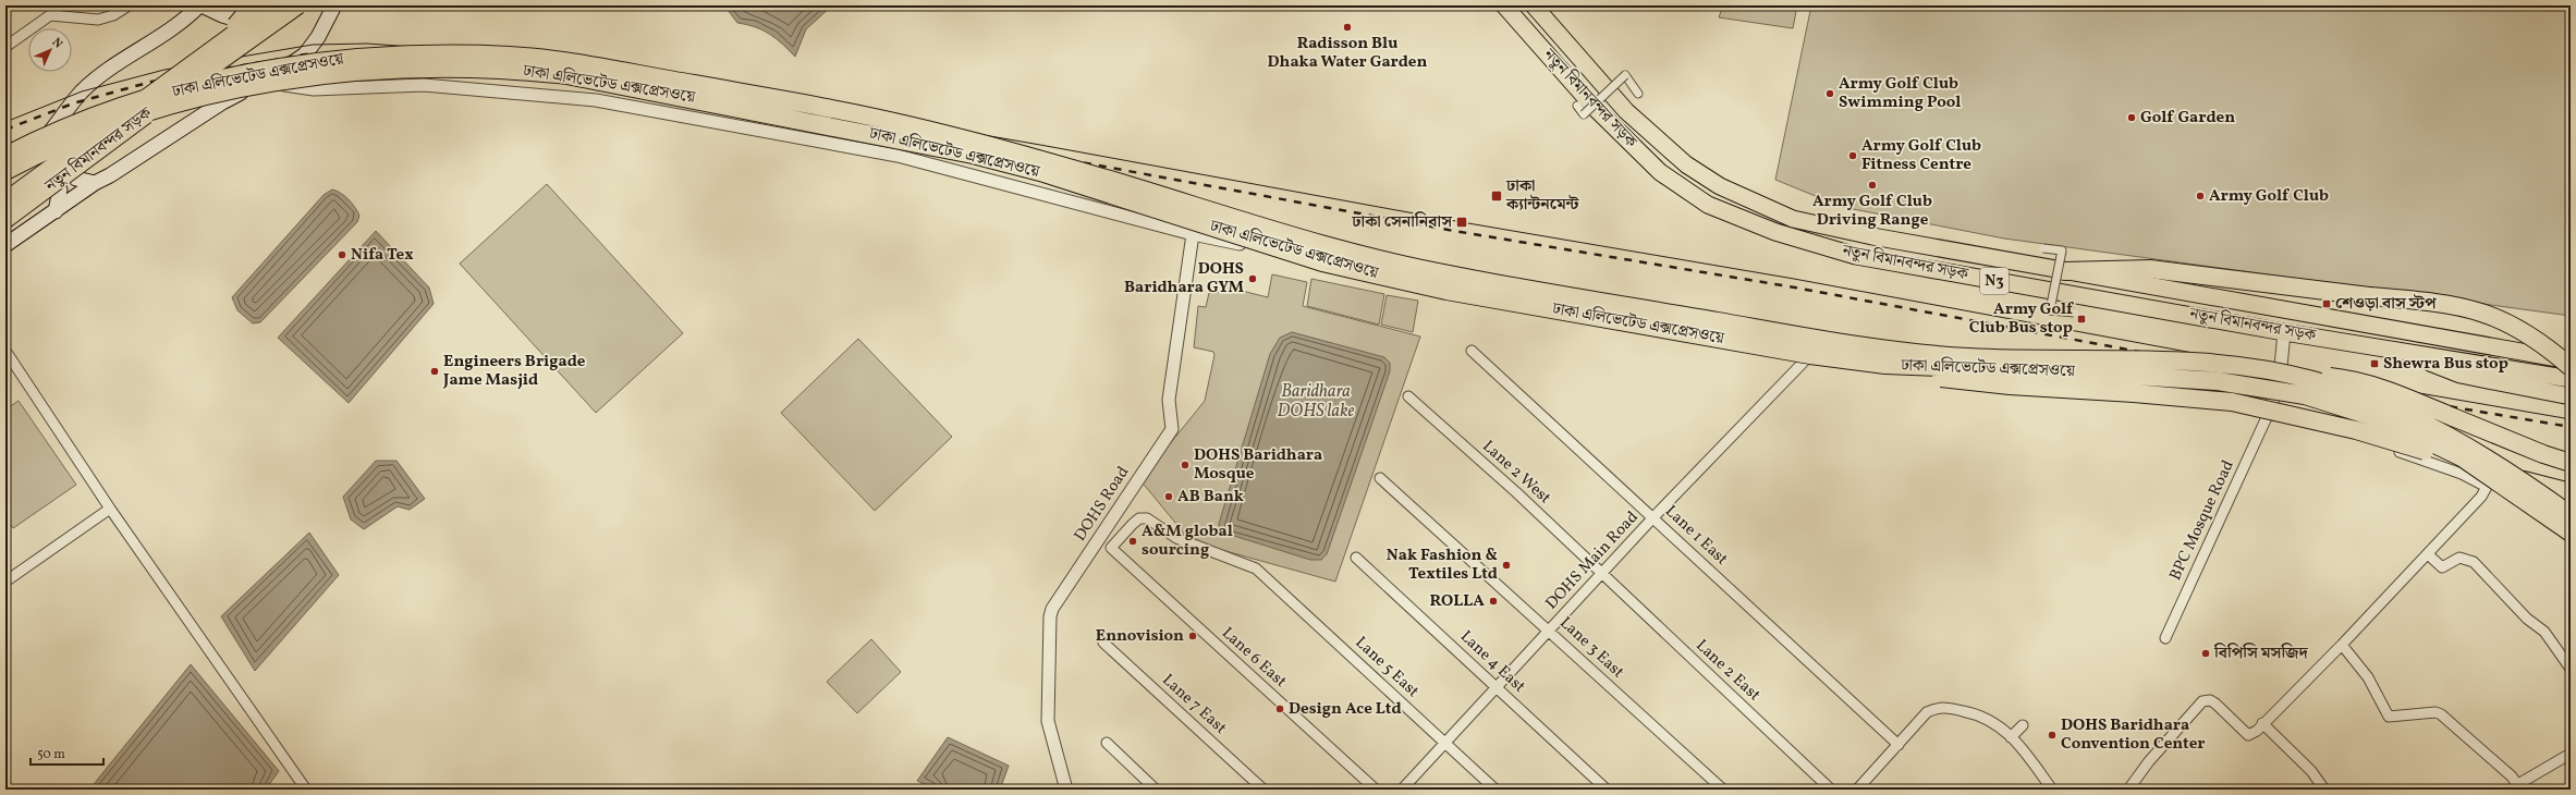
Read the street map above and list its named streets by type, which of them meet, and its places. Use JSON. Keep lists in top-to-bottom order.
{
  "streets": {
    "highway": ["ঢাকা এলিভেটেড এক্সপ্রেসওয়ে", "নতুন বিমানবন্দর সড়ক", "N3"],
    "street": [
      "Lane 2 West",
      "DOHS Road",
      "BPC Mosque Road",
      "Lane 1 East",
      "DOHS Main Road",
      "Lane 3 East",
      "Lane 6 East",
      "Lane 4 East",
      "Lane 5 East",
      "Lane 2 East",
      "Lane 7 East"
    ]
  },
  "crossings": [
    ["Lane 2 West", "DOHS Main Road"],
    ["Lane 2 West", "Lane 2 East"],
    ["Lane 1 East", "DOHS Main Road"],
    ["DOHS Main Road", "Lane 3 East"],
    ["DOHS Main Road", "Lane 4 East"],
    ["DOHS Main Road", "Lane 5 East"],
    ["DOHS Main Road", "Lane 2 East"],
    ["Lane 6 East", "Lane 5 East"]
  ],
  "water": ["Baridhara DOHS lake"],
  "places": {
    "other": [
      "Radisson Blu Dhaka Water Garden",
      "Army Golf Club Swimming Pool",
      "Golf Garden",
      "Army Golf Club Fitness Centre",
      "Army Golf Club Driving Range",
      "Army Golf Club",
      "Nifa Tex",
      "DOHS Baridhara GYM",
      "Engineers Brigade Jame Masjid",
      "DOHS Baridhara Mosque",
      "AB Bank",
      "A&M global sourcing",
      "Nak Fashion & Textiles Ltd",
      "ROLLA",
      "Ennovision",
      "বিপিসি মসজিদ",
      "Design Ace Ltd",
      "DOHS Baridhara Convention Center"
    ],
    "transit": [
      "ঢাকা ক্যান্টনমেন্ট",
      "ঢাকা সেনানিবাস",
      "শেওড়া বাস স্টপ",
      "Army Golf Club Bus stop",
      "Shewra Bus stop"
    ]
  },
  "scale_bar": "50 m",
  "north": "top right"
}
